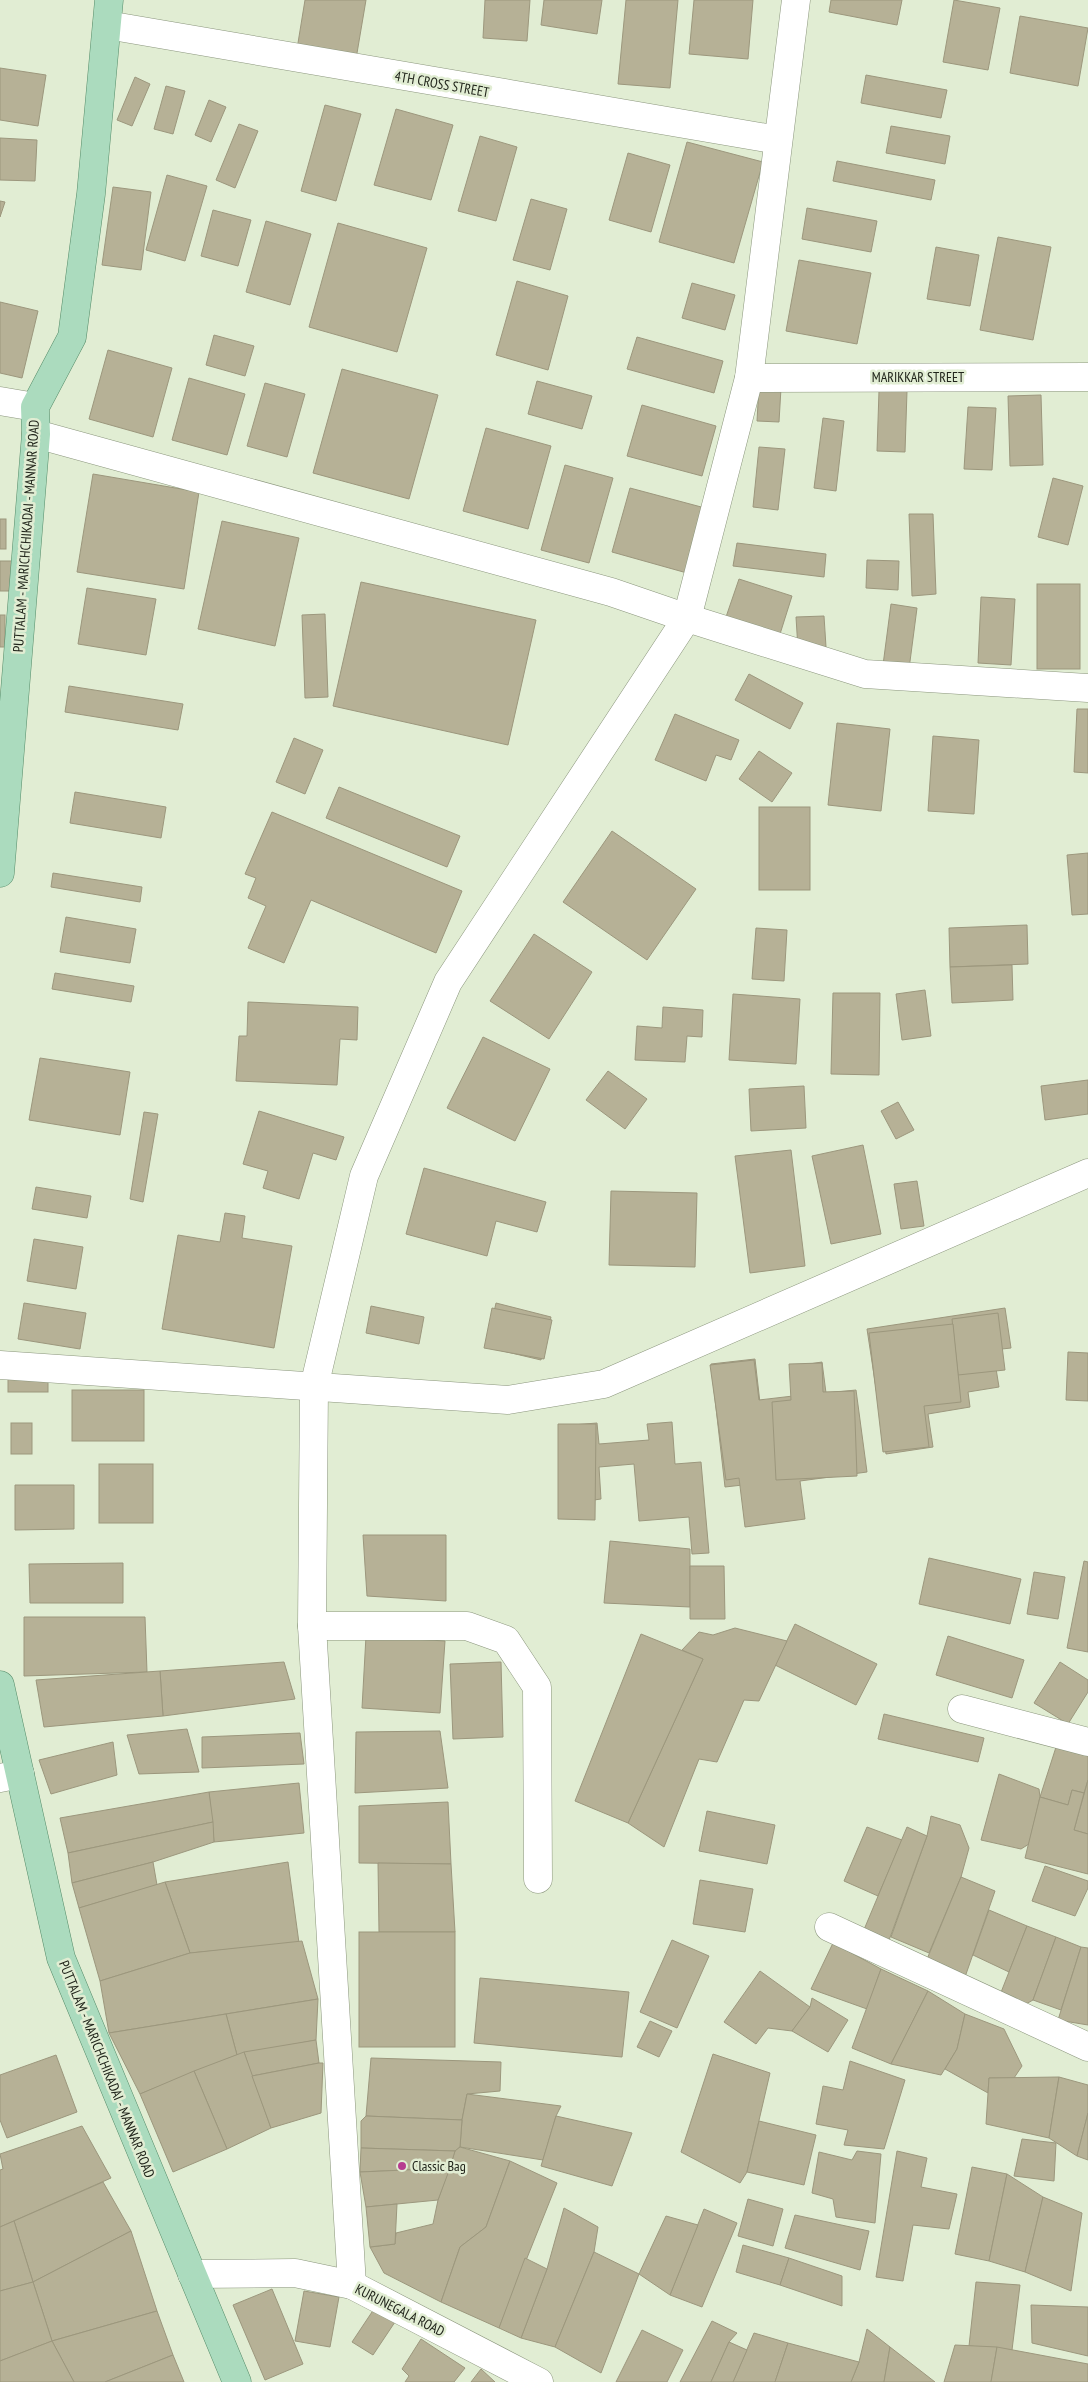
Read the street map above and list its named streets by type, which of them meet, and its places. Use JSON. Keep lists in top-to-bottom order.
{
  "streets": {
    "main road": ["PUTTALAM - MARICHCHIKADAI - MANNAR ROAD"],
    "street": ["4TH CROSS STREET", "MARIKKAR STREET", "KURUNEGALA ROAD"]
  },
  "crossings": [
    ["4TH CROSS STREET", "PUTTALAM - MARICHCHIKADAI - MANNAR ROAD"],
    ["PUTTALAM - MARICHCHIKADAI - MANNAR ROAD", "KURUNEGALA ROAD"]
  ],
  "places": ["Classic Bag"]
}
